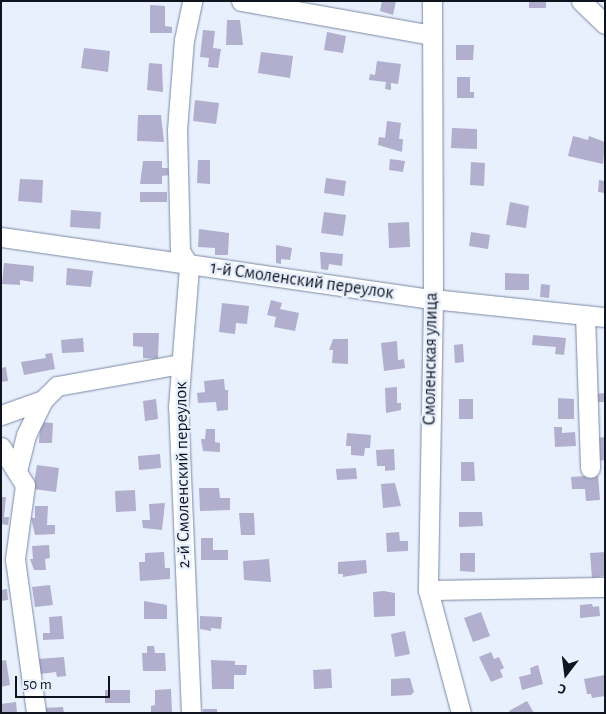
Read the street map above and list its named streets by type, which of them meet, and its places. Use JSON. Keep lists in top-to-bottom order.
{
  "streets": {
    "street": ["1-й Смоленский переулок", "Смоленская улица", "2-й Смоленский переулок"]
  },
  "crossings": [
    ["1-й Смоленский переулок", "Смоленская улица"],
    ["1-й Смоленский переулок", "2-й Смоленский переулок"]
  ],
  "scale_bar": "50 m",
  "north": "bottom"
}
